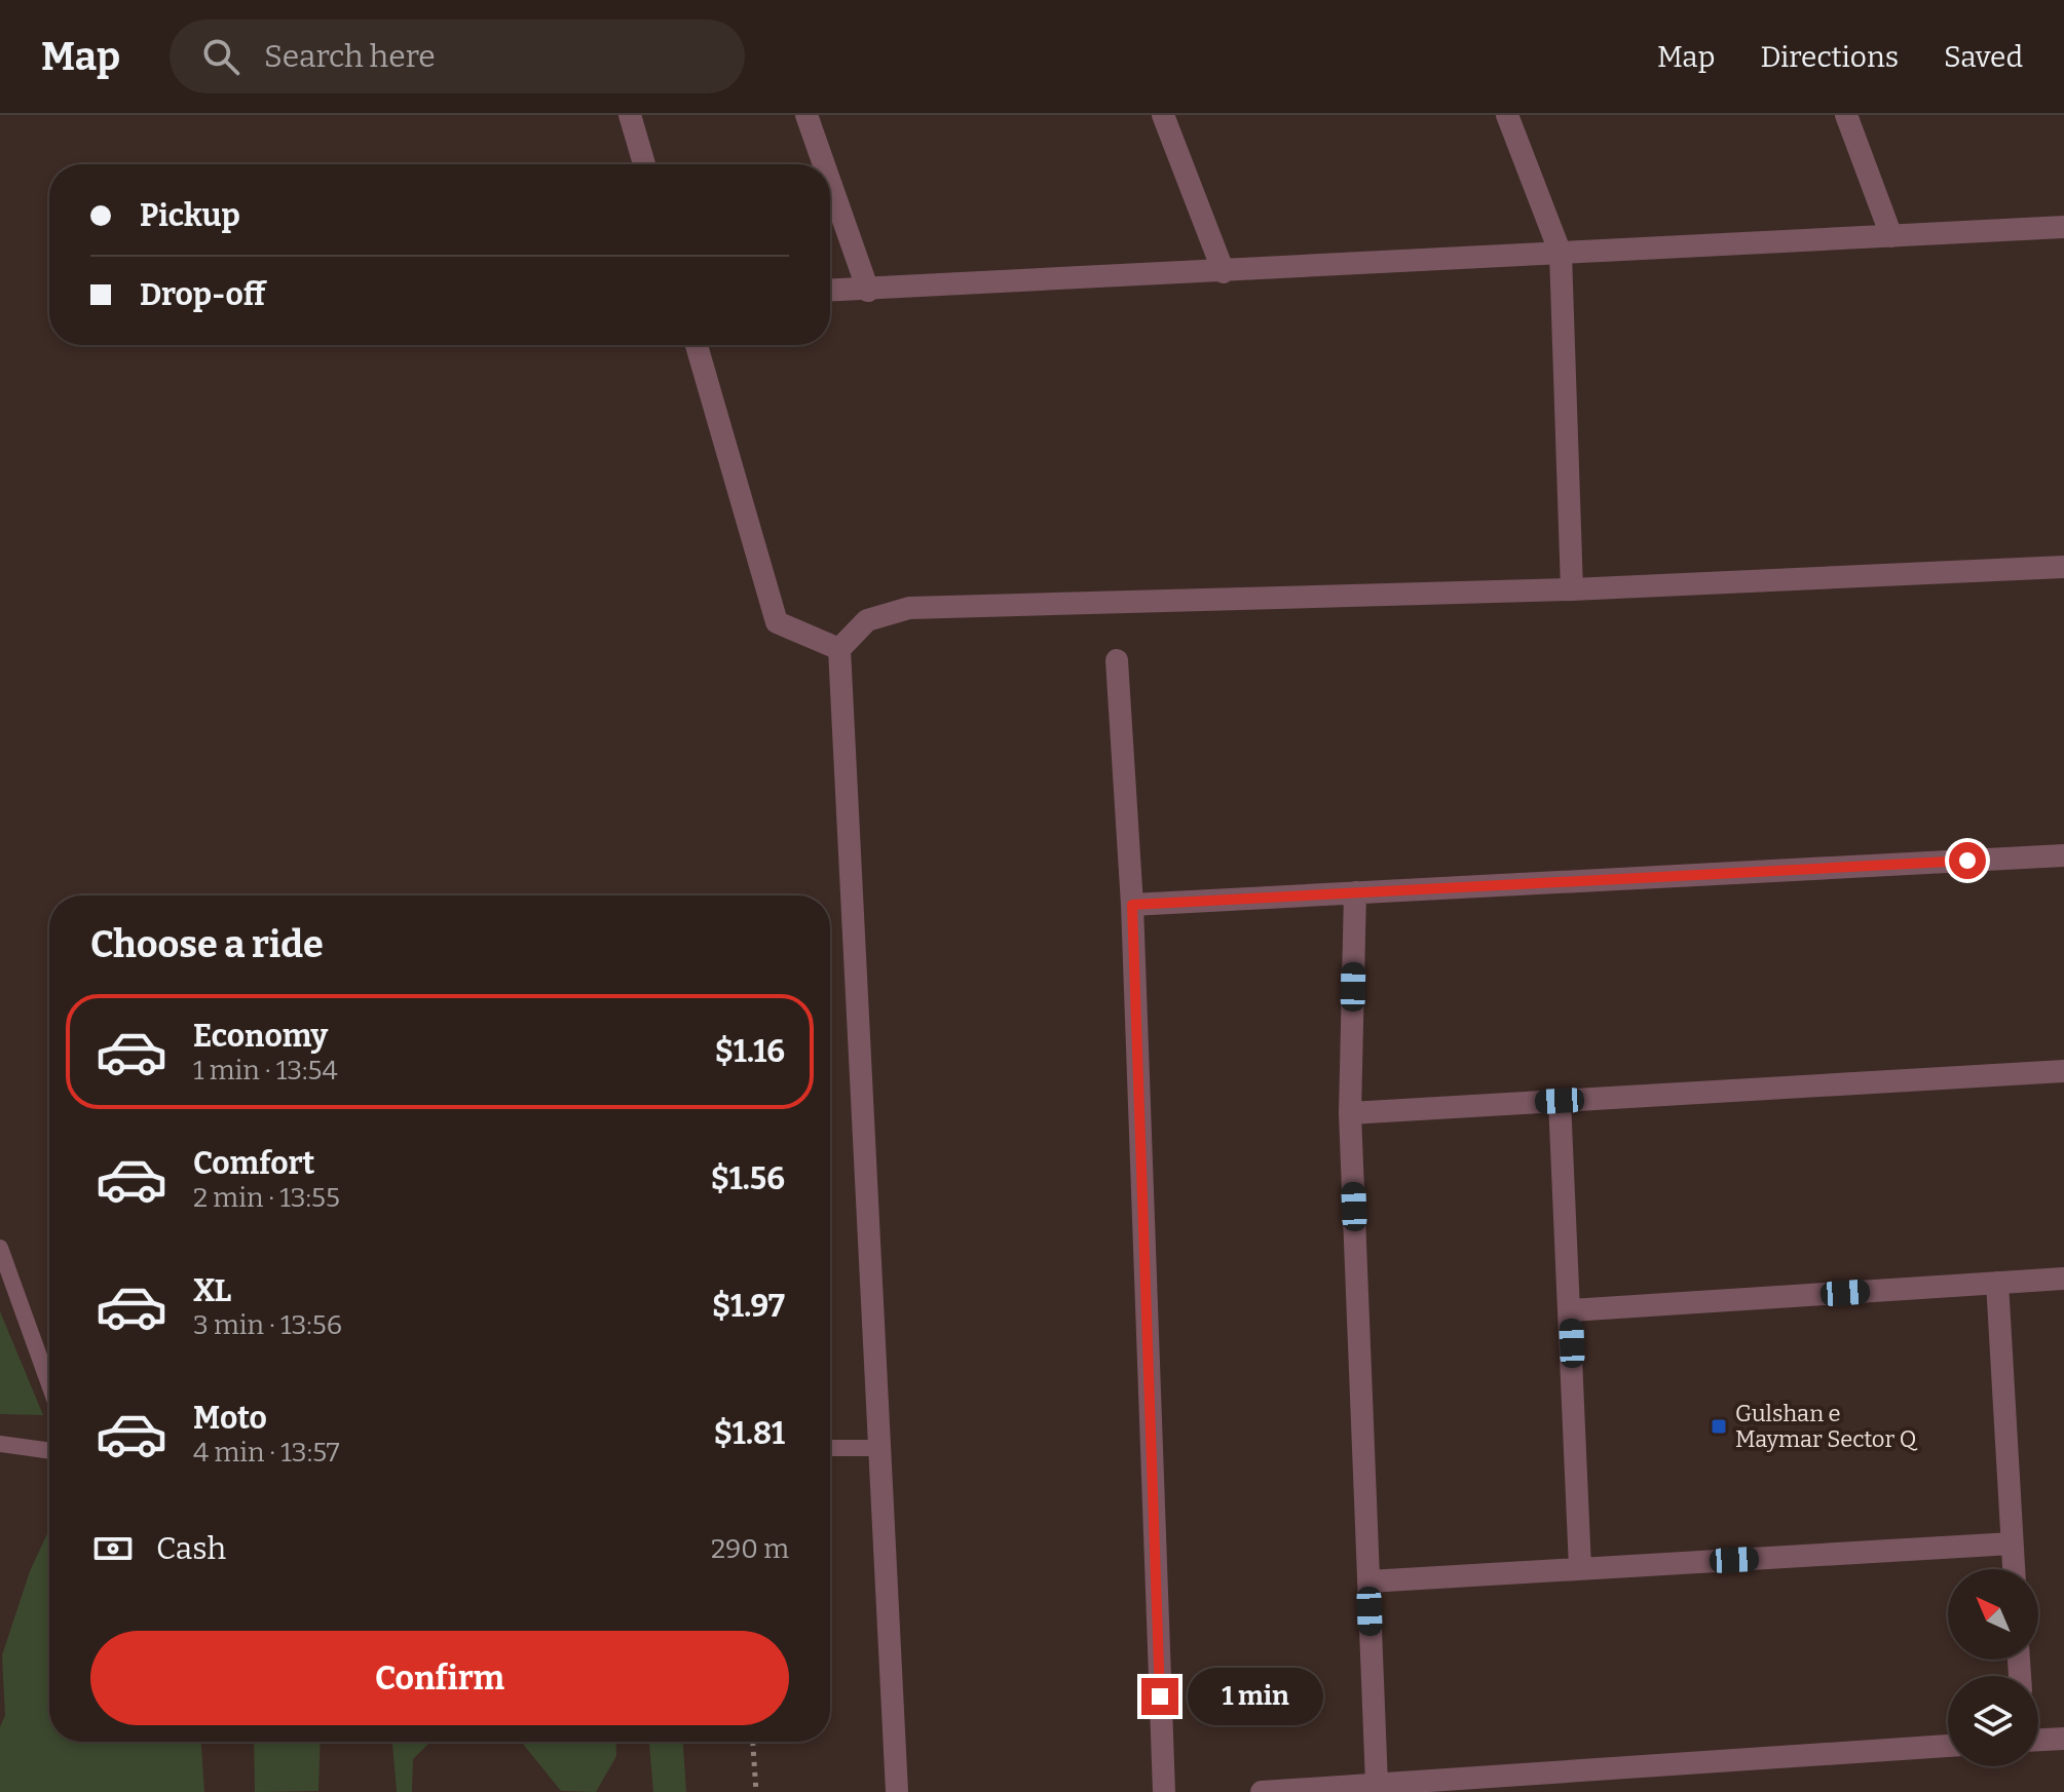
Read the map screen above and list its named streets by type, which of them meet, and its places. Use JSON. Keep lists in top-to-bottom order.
{
  "places": {
    "transit": ["Gulshan e Maymar Sector Q"]
  },
  "north": "top left",
  "page": {
    "header": "Map",
    "search": "Search here",
    "nav": ["Map", "Directions", "Saved"],
    "banner": ["Pickup", "Drop-off"],
    "heading": "Choose a ride",
    "list": [
      {
        "name": "Economy",
        "note": "1 min · 13:54",
        "value": "$1.16"
      },
      {
        "name": "Comfort",
        "note": "2 min · 13:55",
        "value": "$1.56"
      },
      {
        "name": "XL",
        "note": "3 min · 13:56",
        "value": "$1.97"
      },
      {
        "name": "Moto",
        "note": "4 min · 13:57",
        "value": "$1.81"
      }
    ],
    "pay": ["Cash", "290 m"],
    "buttons": "Confirm",
    "bubble": "1 min"
  }
}
